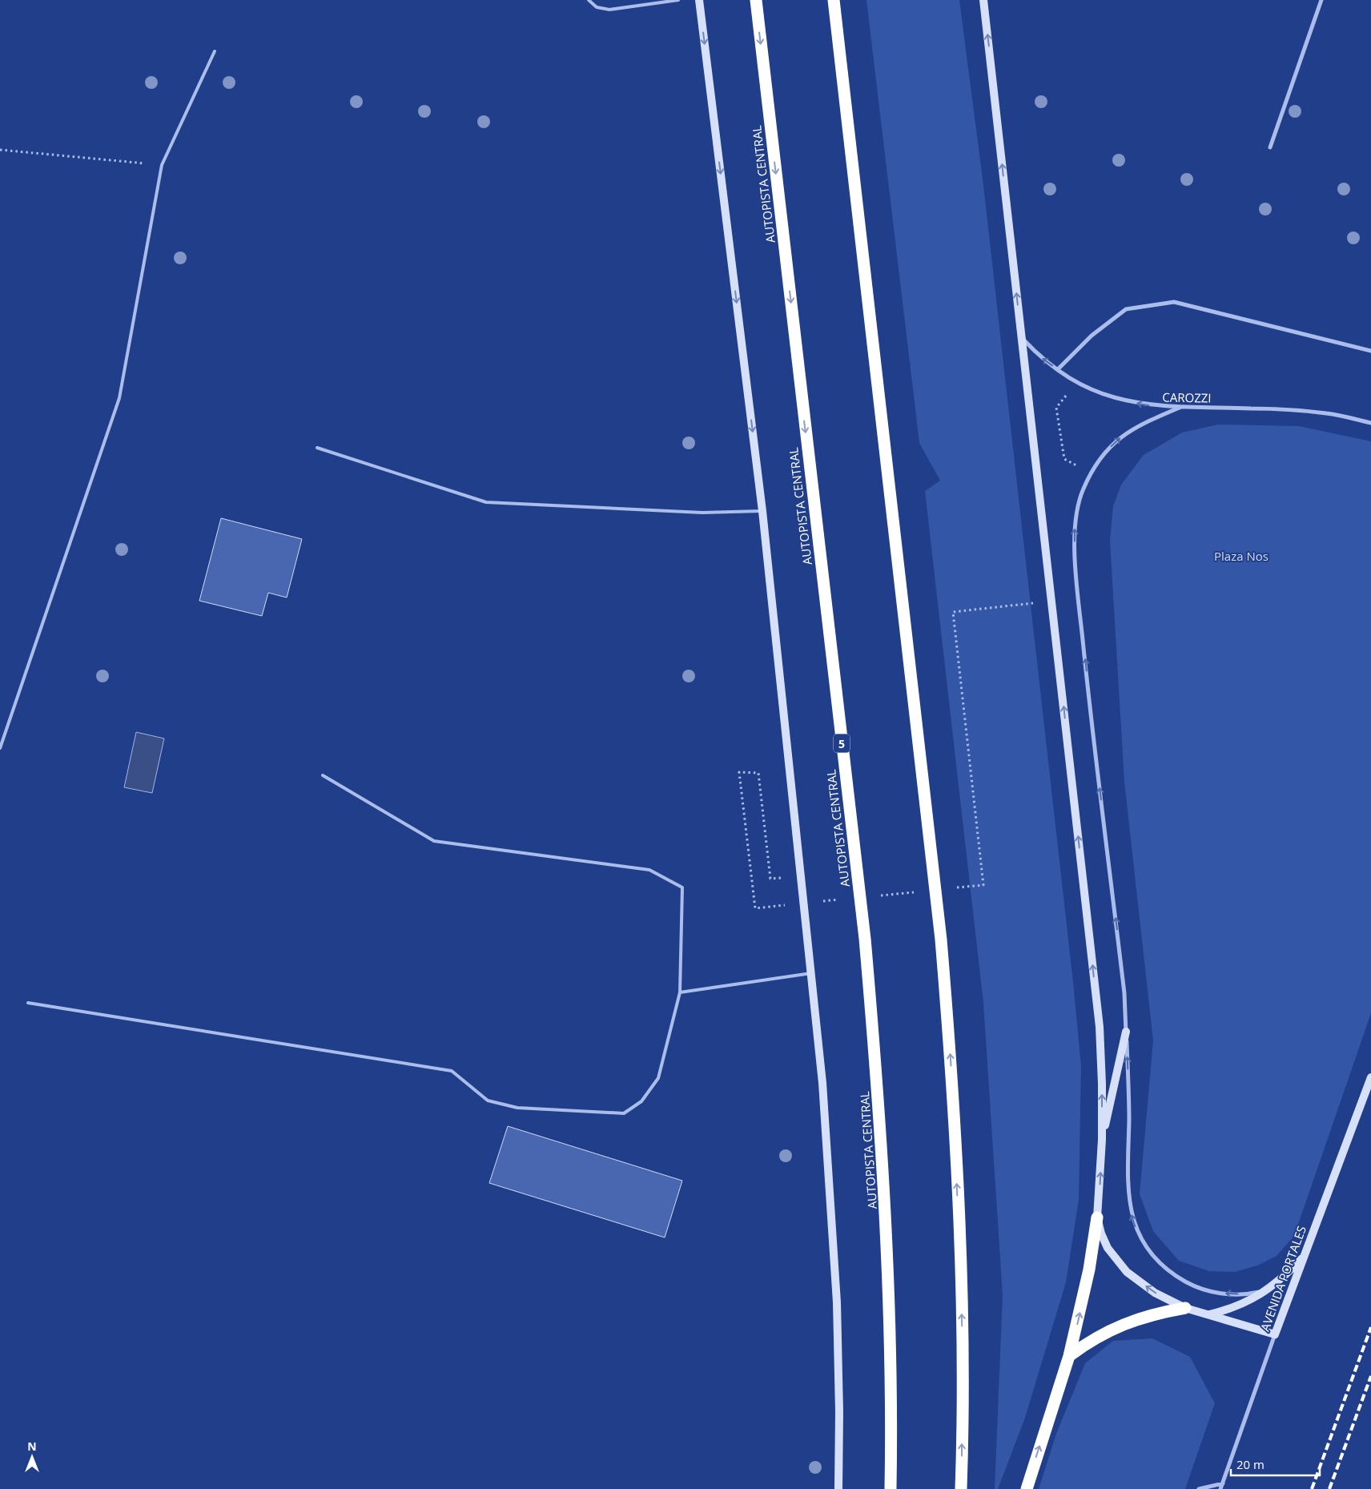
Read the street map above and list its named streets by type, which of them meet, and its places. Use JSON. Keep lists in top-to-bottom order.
{
  "streets": {
    "highway": ["AUTOPISTA CENTRAL", "5"],
    "main road": ["AVENIDA PORTALES"],
    "street": ["CAROZZI"]
  },
  "one_way": ["CAROZZI"],
  "parks": ["Plaza Nos"],
  "scale_bar": "20 m",
  "north": "top"
}
